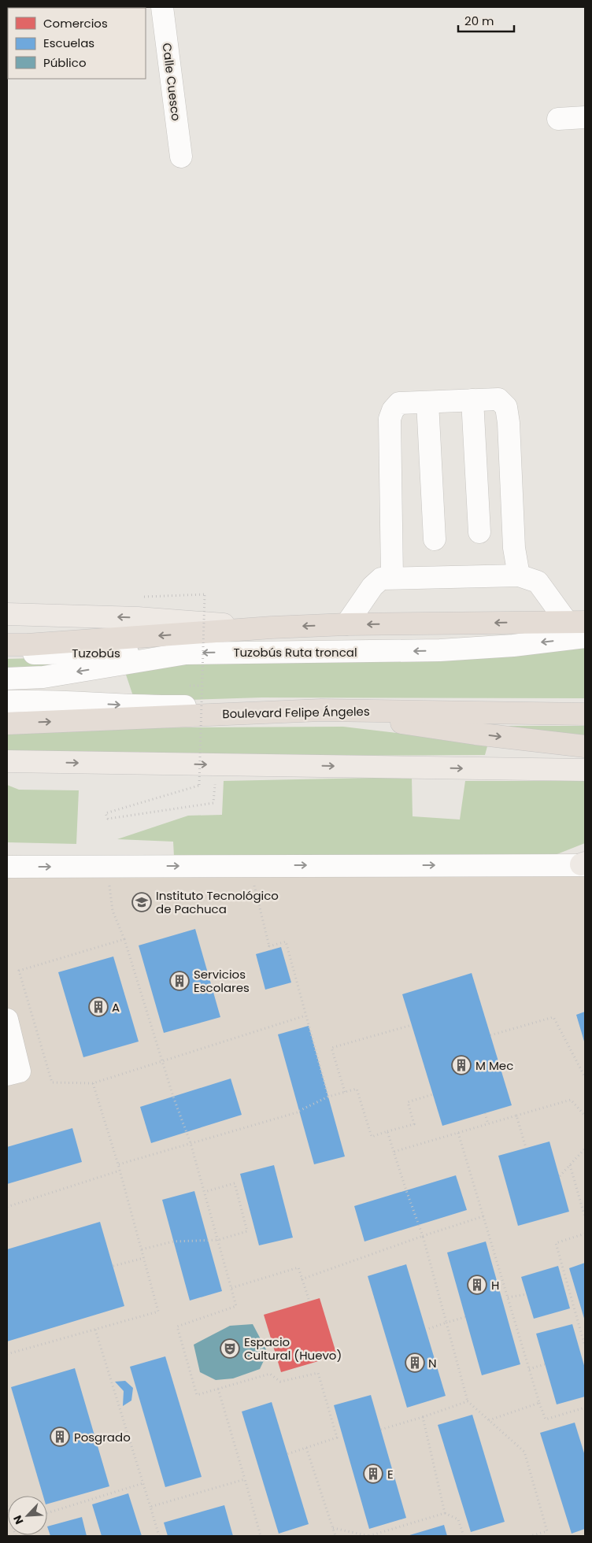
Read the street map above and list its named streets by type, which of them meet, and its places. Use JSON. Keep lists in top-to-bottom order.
{
  "streets": {
    "highway": ["Boulevard Felipe Ángeles"],
    "street": ["Calle Cuesco", "Tuzobús Ruta troncal", "Tuzobús"]
  },
  "crossings": [
    ["Tuzobús Ruta troncal", "Tuzobús"]
  ],
  "places": {
    "school or university": ["Instituto Tecnológico de Pachuca"],
    "building": [
      "Servicios Escolares",
      "A",
      "M Mec",
      "H",
      "N",
      "Posgrado",
      "E"
    ],
    "theatre": ["Espacio Cultural (Huevo)"]
  },
  "legend": ["Comercios", "Escuelas", "Público"],
  "scale_bar": "20 m",
  "north": "bottom left"
}
